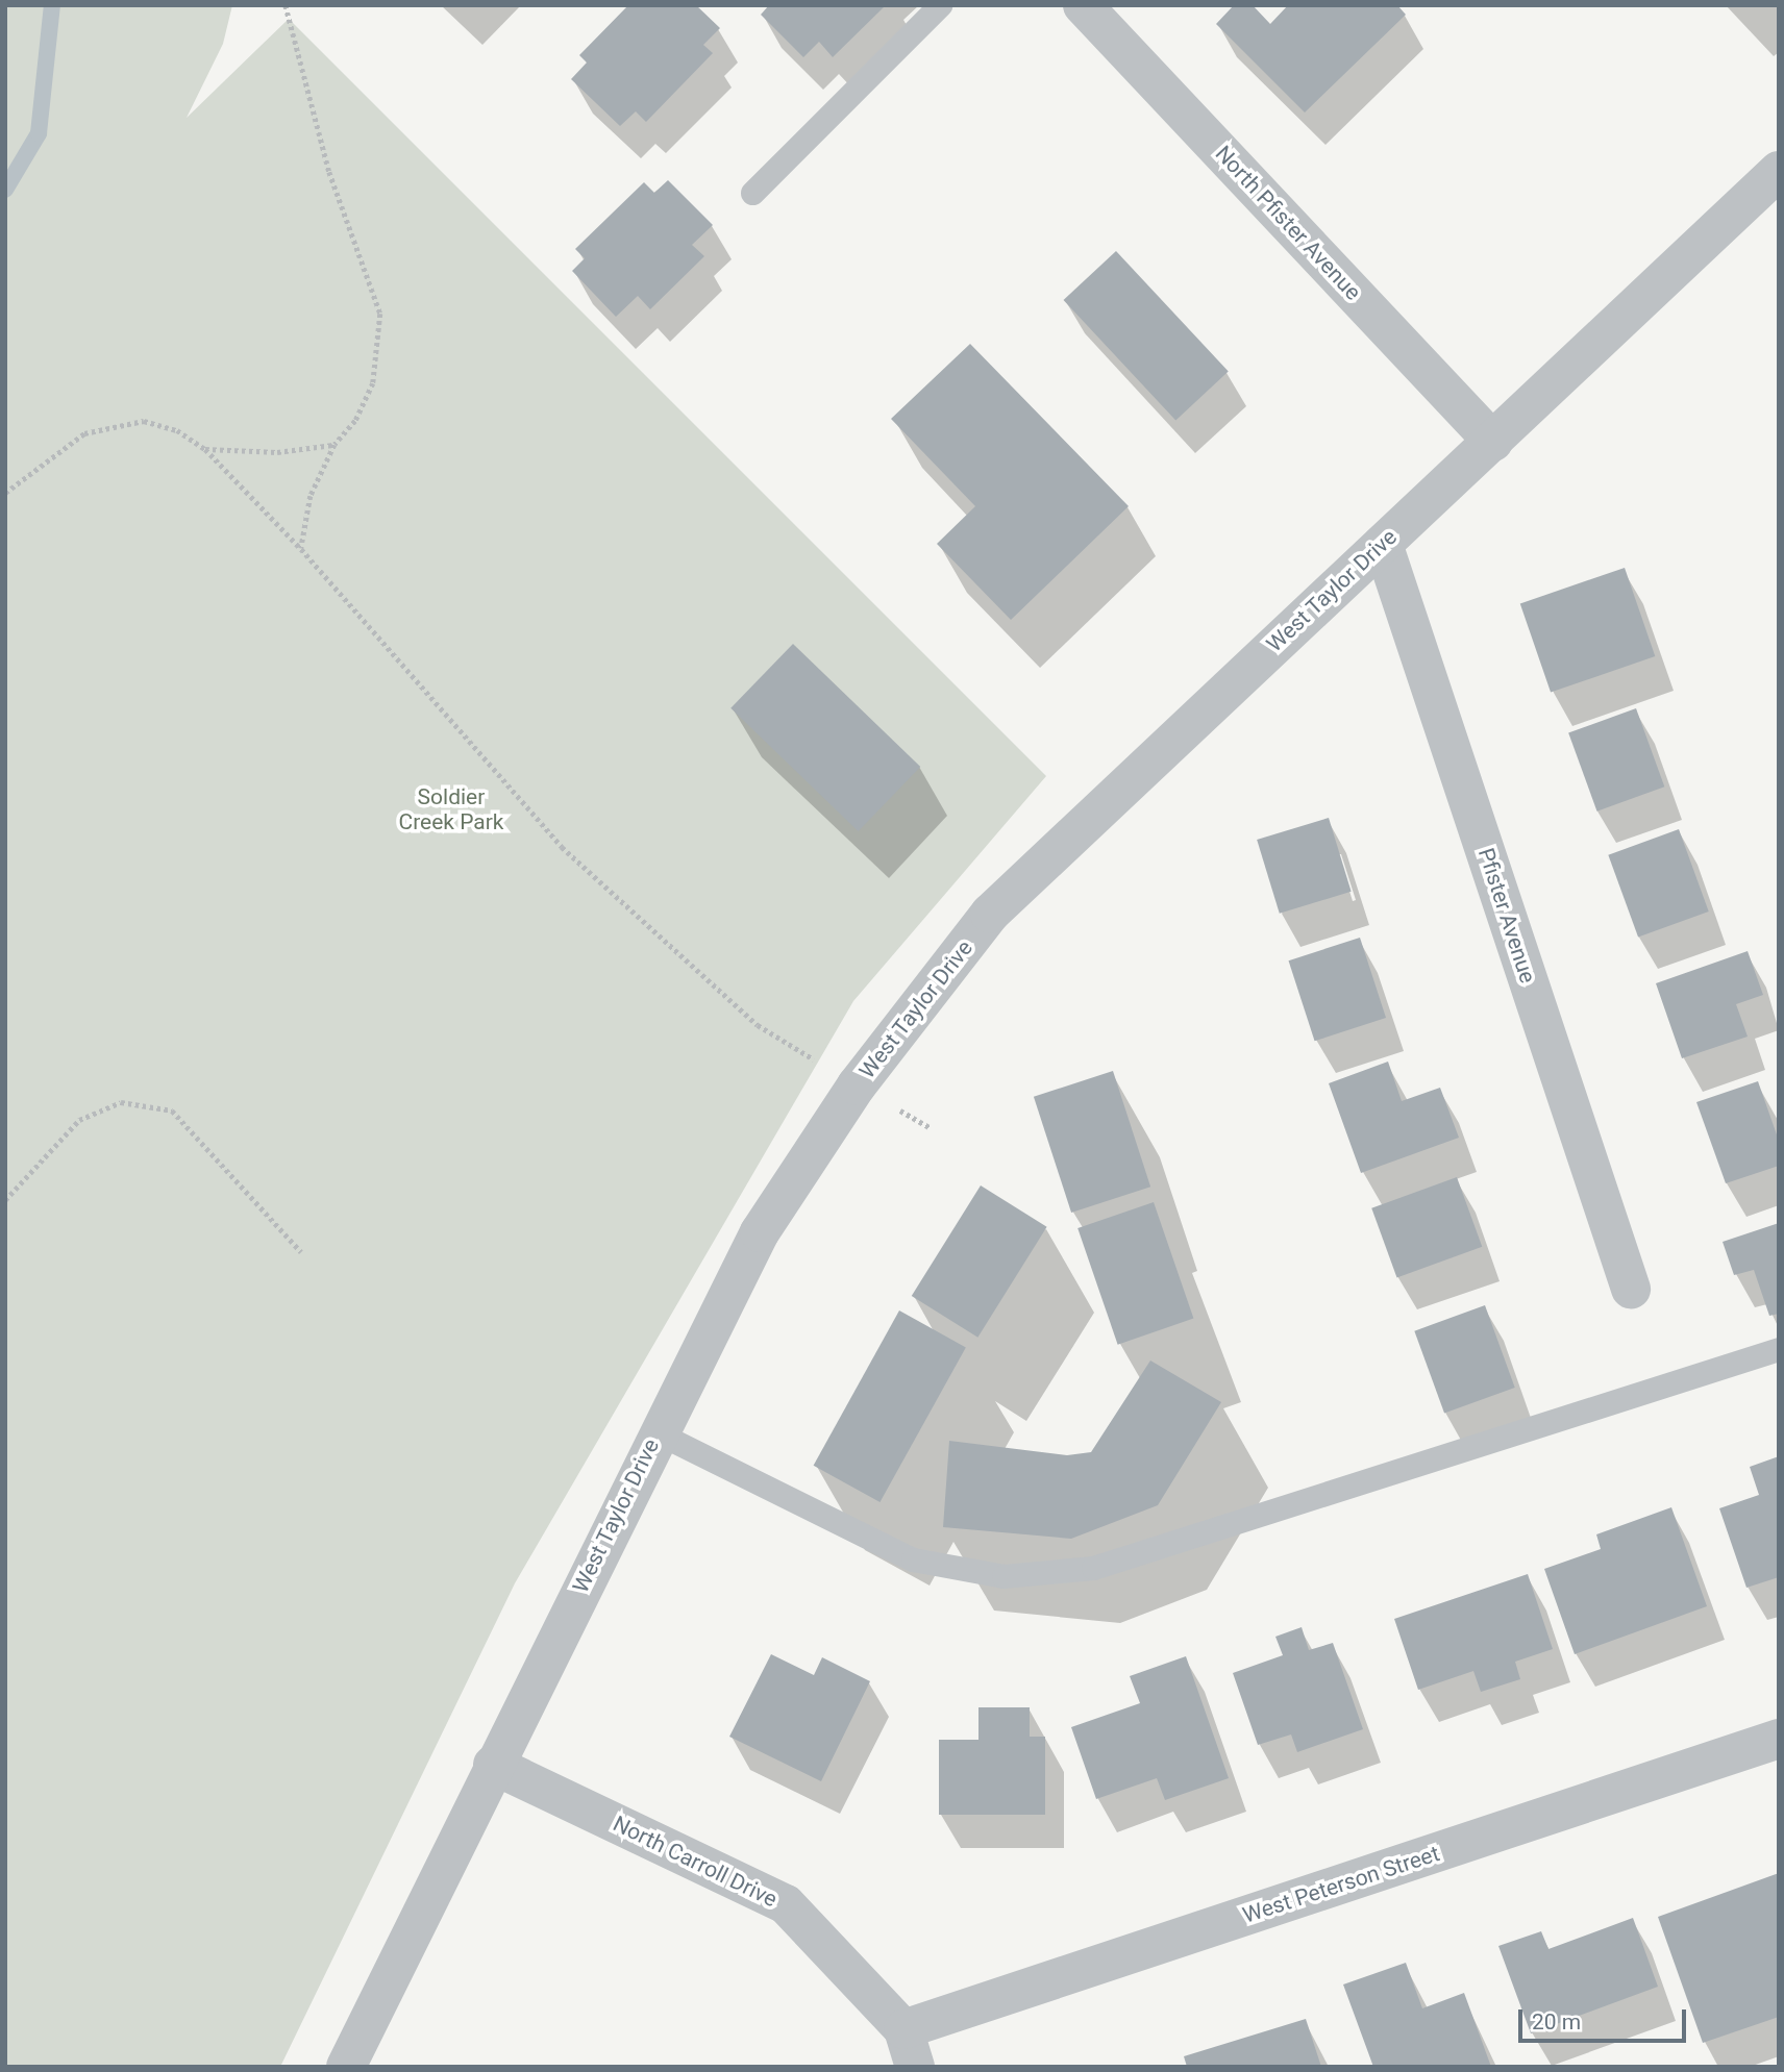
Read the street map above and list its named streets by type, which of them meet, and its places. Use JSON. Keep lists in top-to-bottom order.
{
  "streets": {
    "street": [
      "North Pfister Avenue",
      "West Taylor Drive",
      "Pfister Avenue",
      "North Carroll Drive",
      "West Peterson Street"
    ]
  },
  "crossings": [
    ["North Pfister Avenue", "West Taylor Drive"],
    ["West Taylor Drive", "Pfister Avenue"],
    ["West Taylor Drive", "North Carroll Drive"],
    ["North Carroll Drive", "West Peterson Street"]
  ],
  "parks": ["Soldier Creek Park"],
  "scale_bar": "20 m"
}
